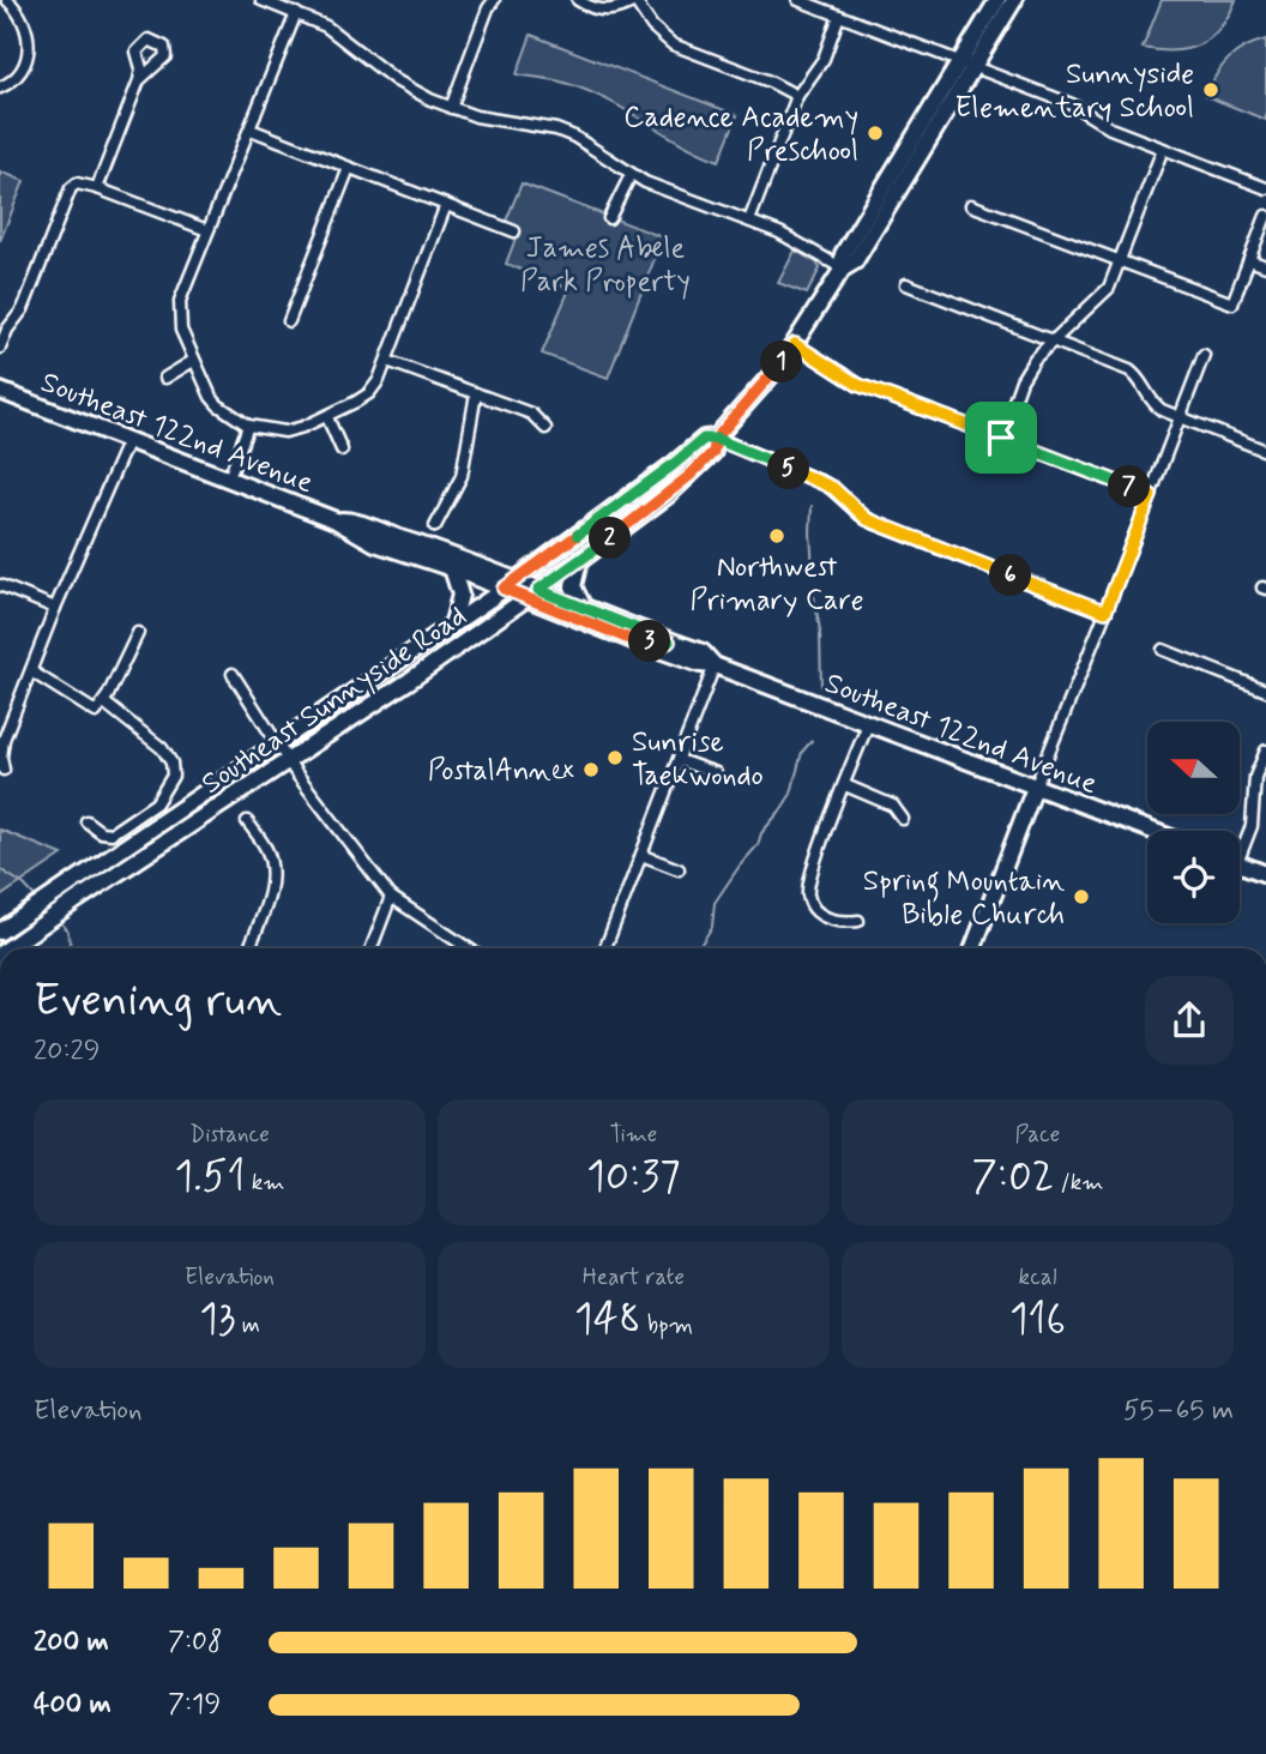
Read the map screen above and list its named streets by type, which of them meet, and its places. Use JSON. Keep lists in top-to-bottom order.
{
  "streets": {
    "main road": ["Southeast 122nd Avenue", "Southeast Sunnyside Road"]
  },
  "crossings": [
    ["Southeast 122nd Avenue", "Southeast Sunnyside Road"]
  ],
  "parks": ["James Abele Park Property"],
  "places": [
    "Sunnyside Elementary School",
    "Cadence Academy Preschool",
    "Northwest Primary Care",
    "Sunrise Taekwondo",
    "PostalAnnex",
    "Spring Mountain Bible Church"
  ],
  "north": "left",
  "page": {
    "pins": [
      "1",
      "5",
      "7",
      "2",
      "6",
      "3"
    ],
    "heading": ["Evening run", "20:29"],
    "stats": [
      ["Distance", "1.51 km"],
      ["Time", "10:37"],
      ["Pace", "7:02 /km"],
      ["Elevation", "13 m"],
      ["Heart rate", "148 bpm"],
      ["kcal", "116"]
    ],
    "chart": ["Elevation", "55–65 m"],
    "list": [
      {
        "name": "200 m",
        "note": "7:08"
      },
      {
        "name": "400 m",
        "note": "7:19"
      }
    ]
  }
}
